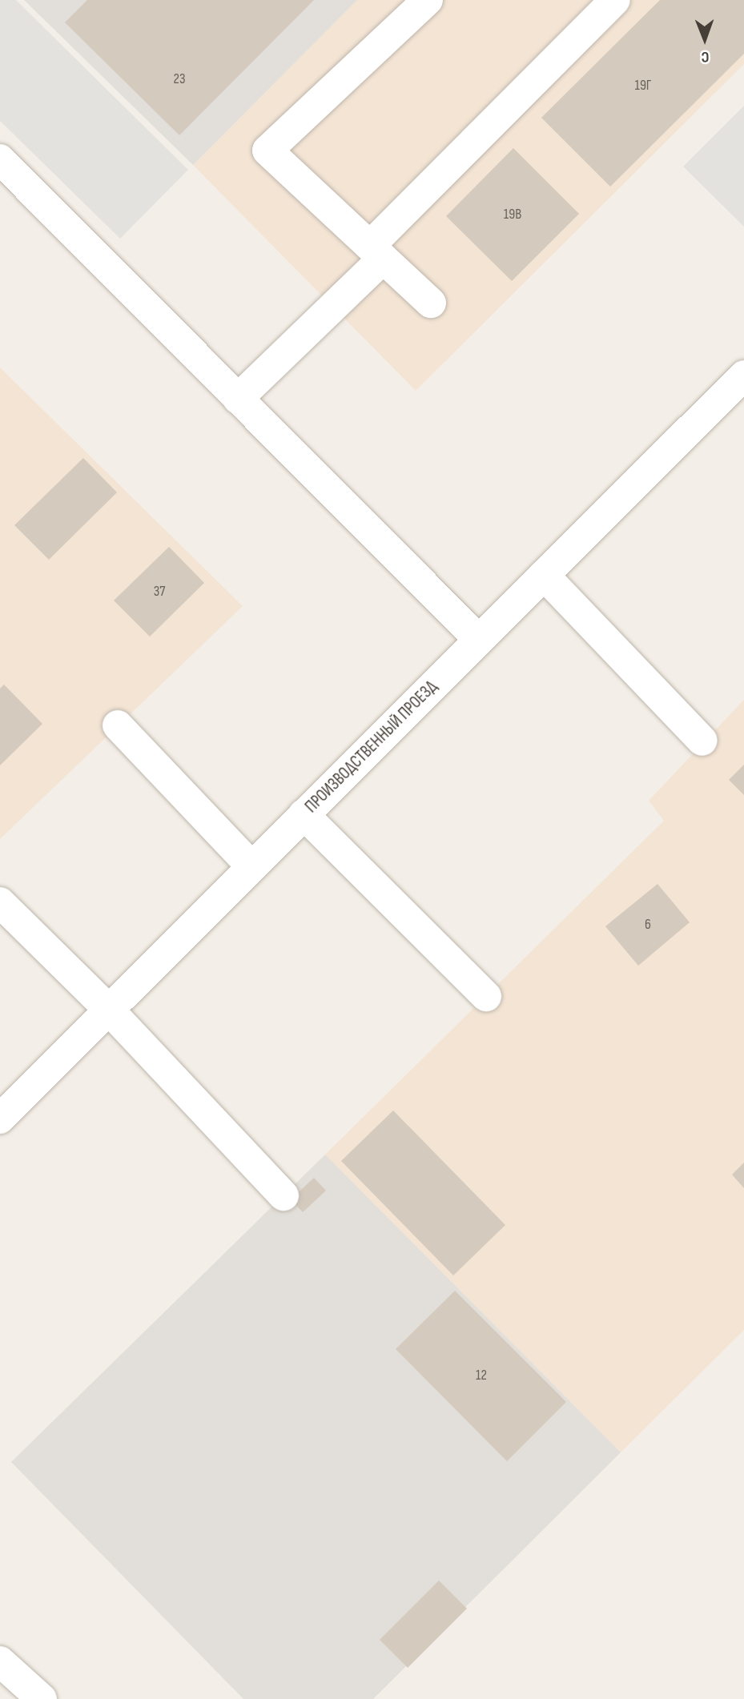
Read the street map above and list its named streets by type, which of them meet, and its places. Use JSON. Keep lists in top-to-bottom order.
{
  "streets": {
    "street": ["ПРОИЗВОДСТВЕННЫЙ ПРОЕЗД"]
  },
  "house_numbers": [
    "23",
    "19Г",
    "19В",
    "37",
    "6",
    "12"
  ],
  "north": "bottom"
}
